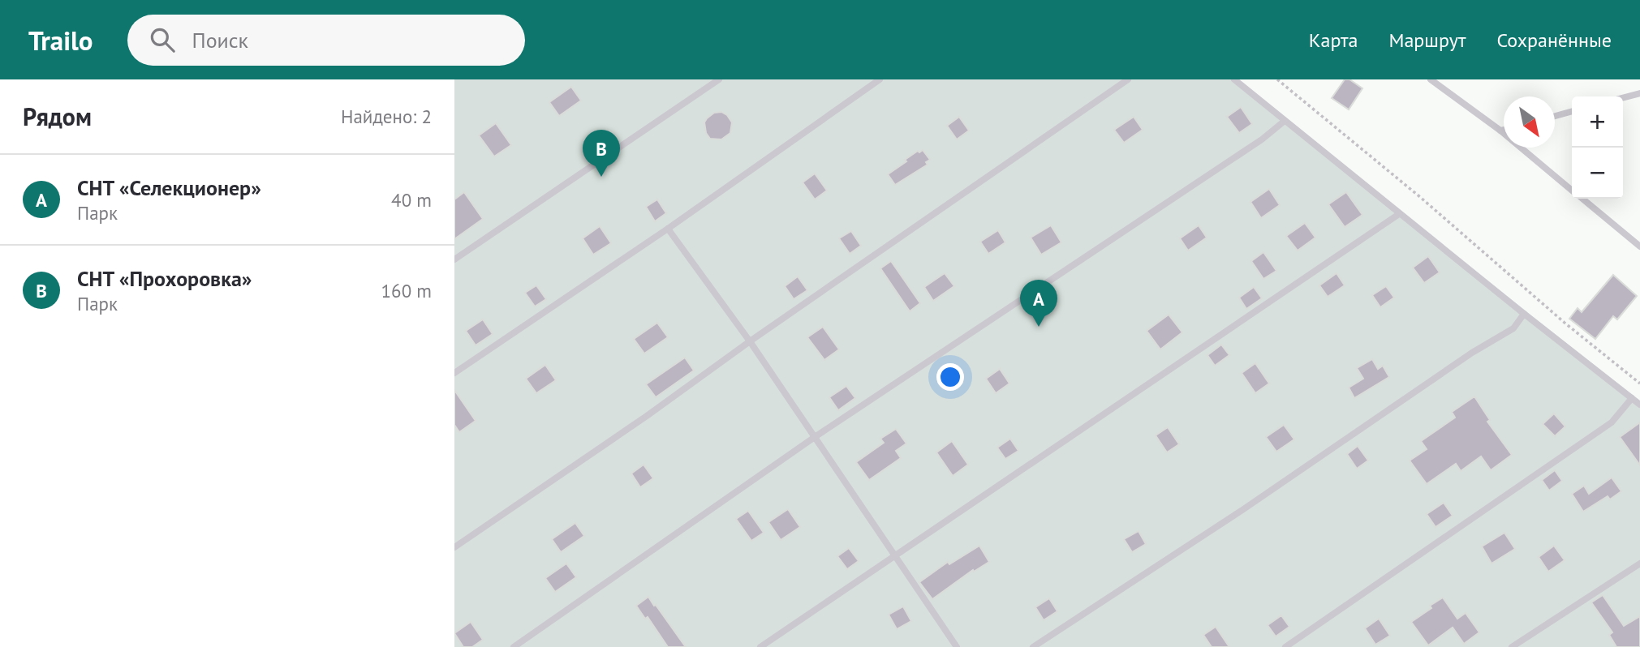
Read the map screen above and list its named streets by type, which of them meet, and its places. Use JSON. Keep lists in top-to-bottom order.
{
  "north": "bottom right",
  "page": {
    "header": "Trailo",
    "search": "Поиск",
    "nav": ["Карта", "Маршрут", "Сохранённые"],
    "heading": ["Рядом", "Найдено: 2"],
    "map_buttons": ["+", "−"],
    "pins": ["B", "A"],
    "list": [
      {
        "mark": "A",
        "name": "СНТ «Селекционер»",
        "note": "Парк",
        "value": "40 m"
      },
      {
        "mark": "B",
        "name": "СНТ «Прохоровка»",
        "note": "Парк",
        "value": "160 m"
      }
    ]
  }
}
